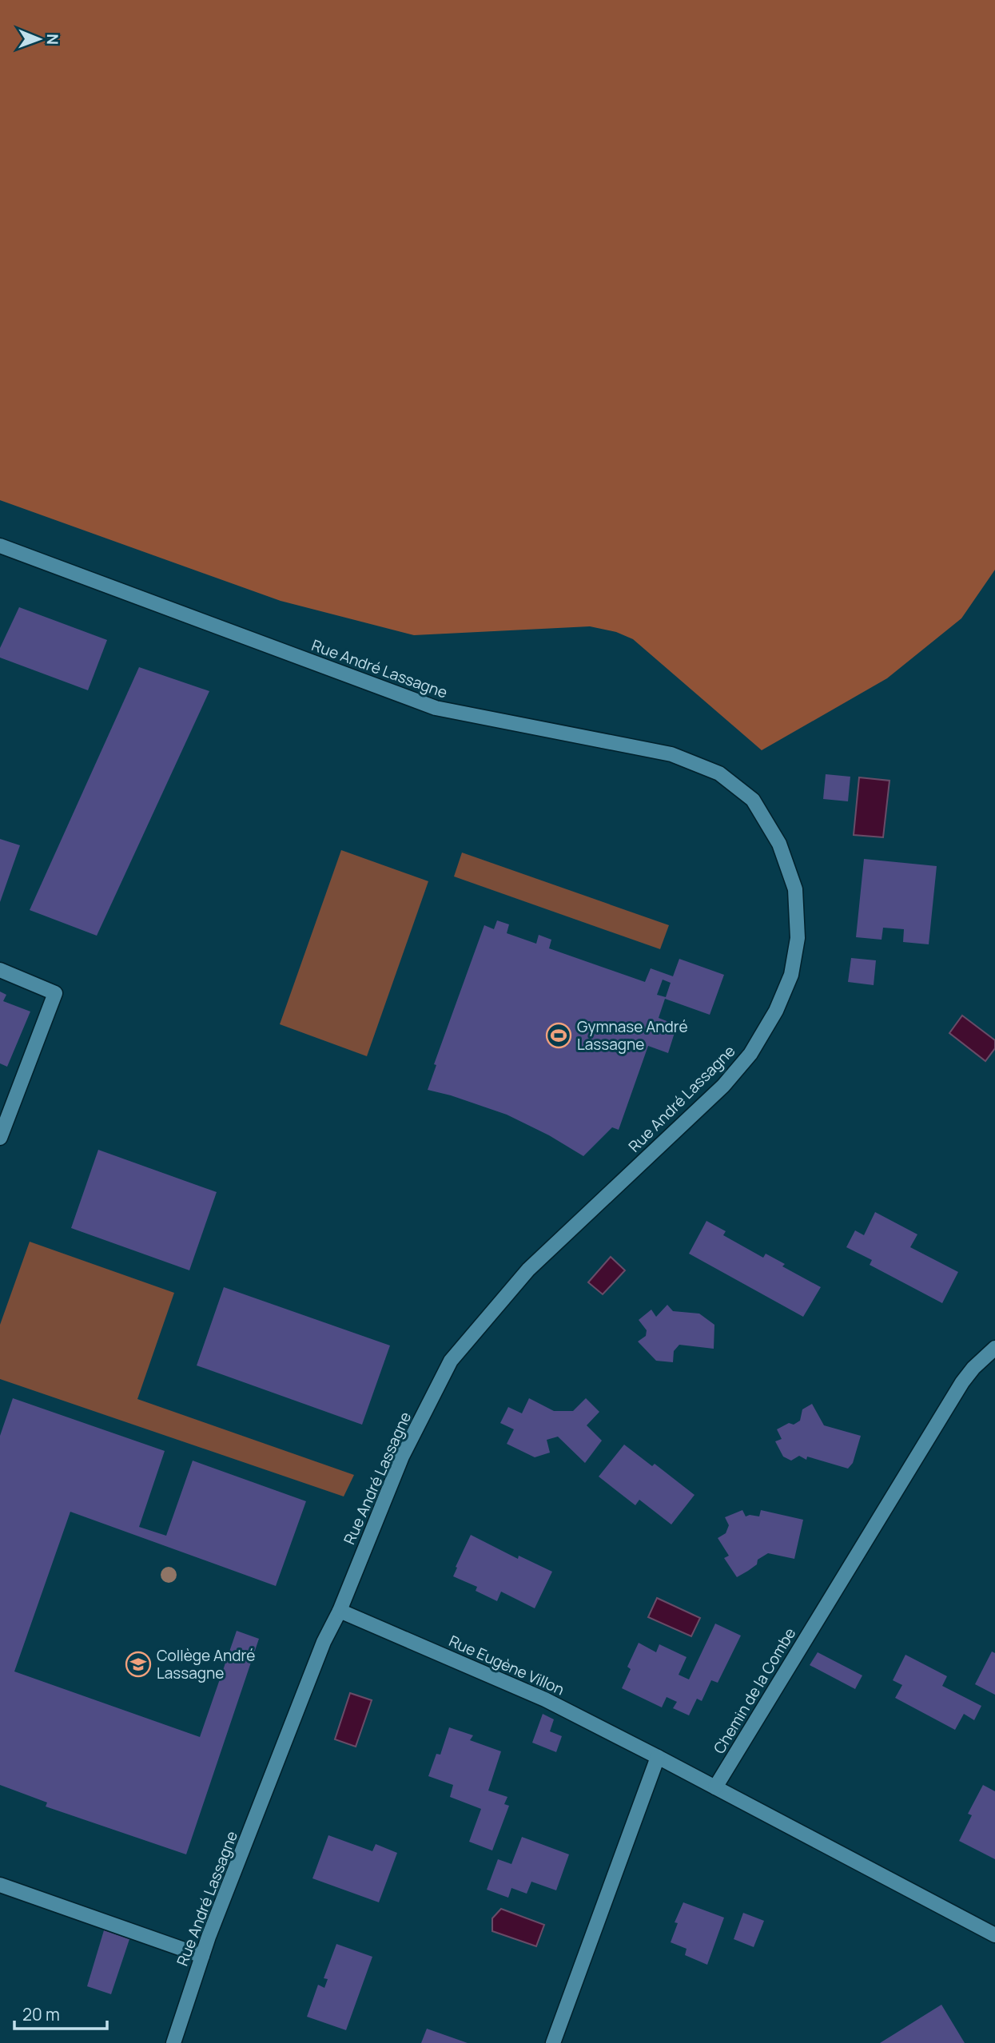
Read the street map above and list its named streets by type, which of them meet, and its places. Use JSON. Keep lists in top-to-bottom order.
{
  "streets": {
    "street": ["Rue André Lassagne", "Rue Eugène Villon", "Chemin de la Combe"]
  },
  "crossings": [
    ["Rue André Lassagne", "Rue Eugène Villon"],
    ["Rue Eugène Villon", "Chemin de la Combe"]
  ],
  "places": {
    "sports": ["Gymnase André Lassagne"],
    "school or university": ["Collège André Lassagne"]
  },
  "scale_bar": "20 m",
  "north": "right"
}
